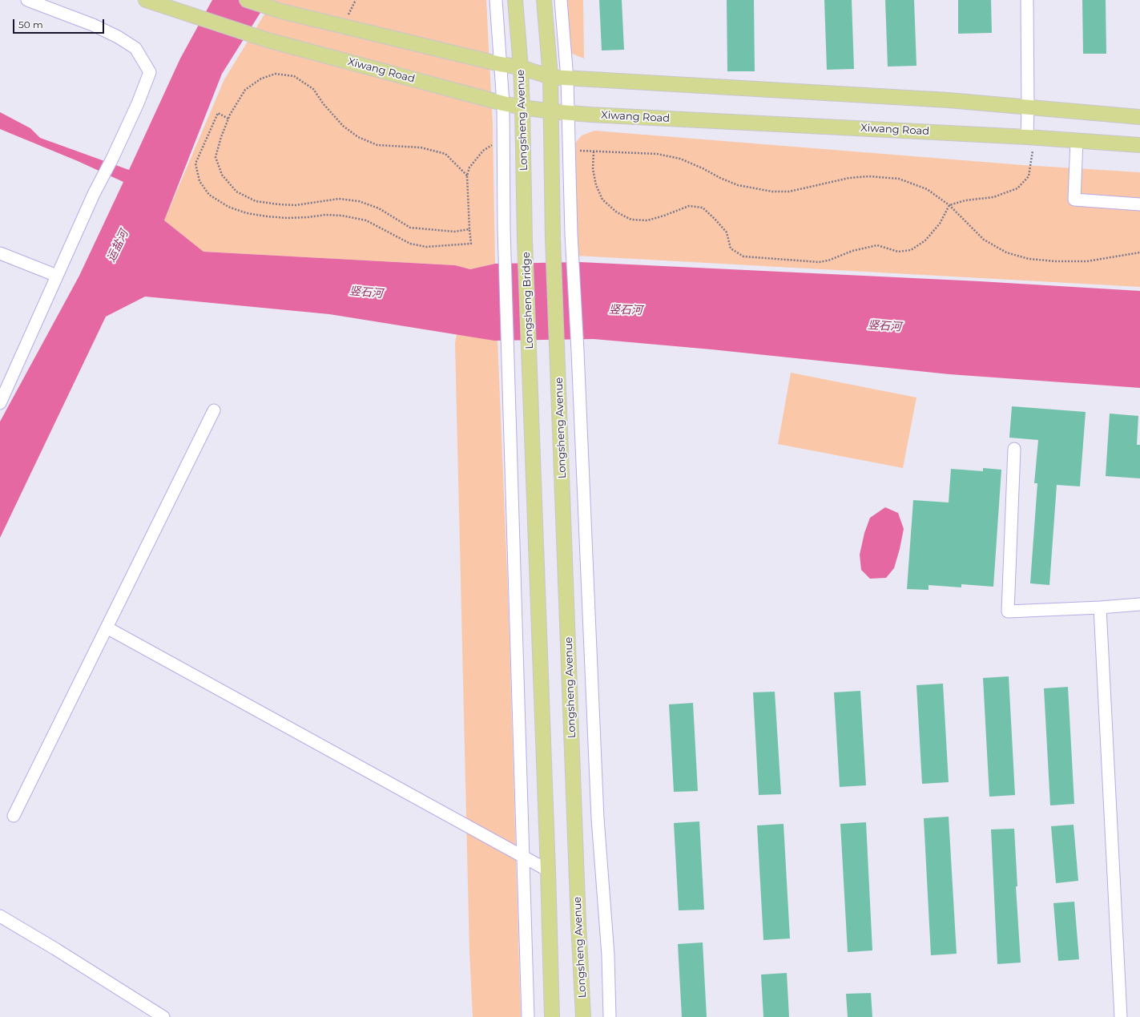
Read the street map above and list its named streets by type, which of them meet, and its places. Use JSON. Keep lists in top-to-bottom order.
{
  "streets": {
    "main road": ["Xiwang Road", "Longsheng Avenue", "Longsheng Bridge"]
  },
  "crossings": [
    ["Xiwang Road", "Longsheng Avenue"],
    ["Longsheng Avenue", "Longsheng Bridge"]
  ],
  "water": ["运盐河", "竖石河"],
  "scale_bar": "50 m"
}
